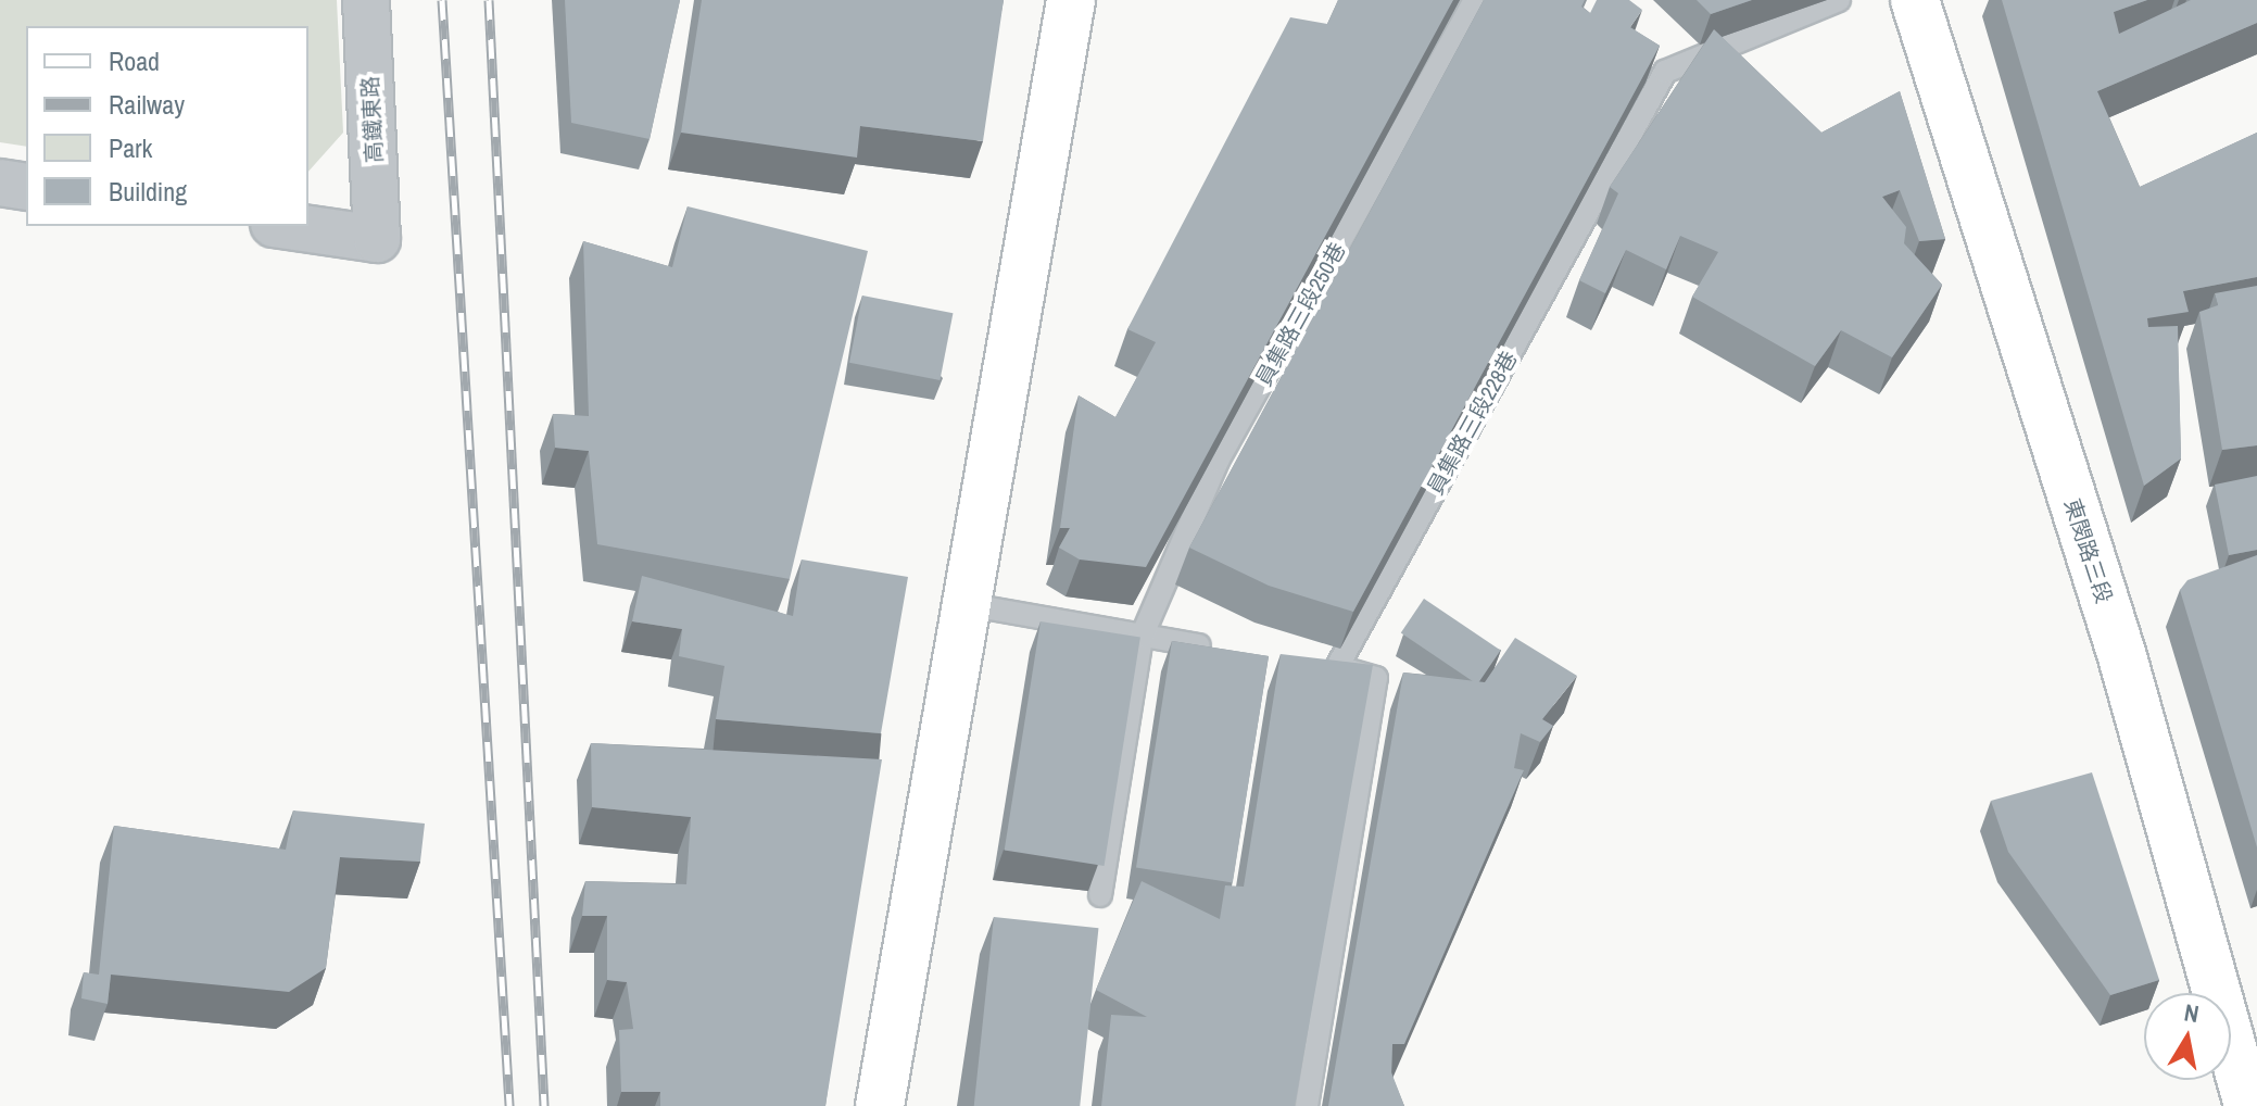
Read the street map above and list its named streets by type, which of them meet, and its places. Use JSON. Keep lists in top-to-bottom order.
{
  "streets": {
    "main road": ["東閔路三段"],
    "street": ["高鐵東路"],
    "lane": ["員集路三段250巷", "員集路三段228巷"]
  },
  "legend": [
    "Road",
    "Railway",
    "Park",
    "Building"
  ],
  "north": "top"
}
